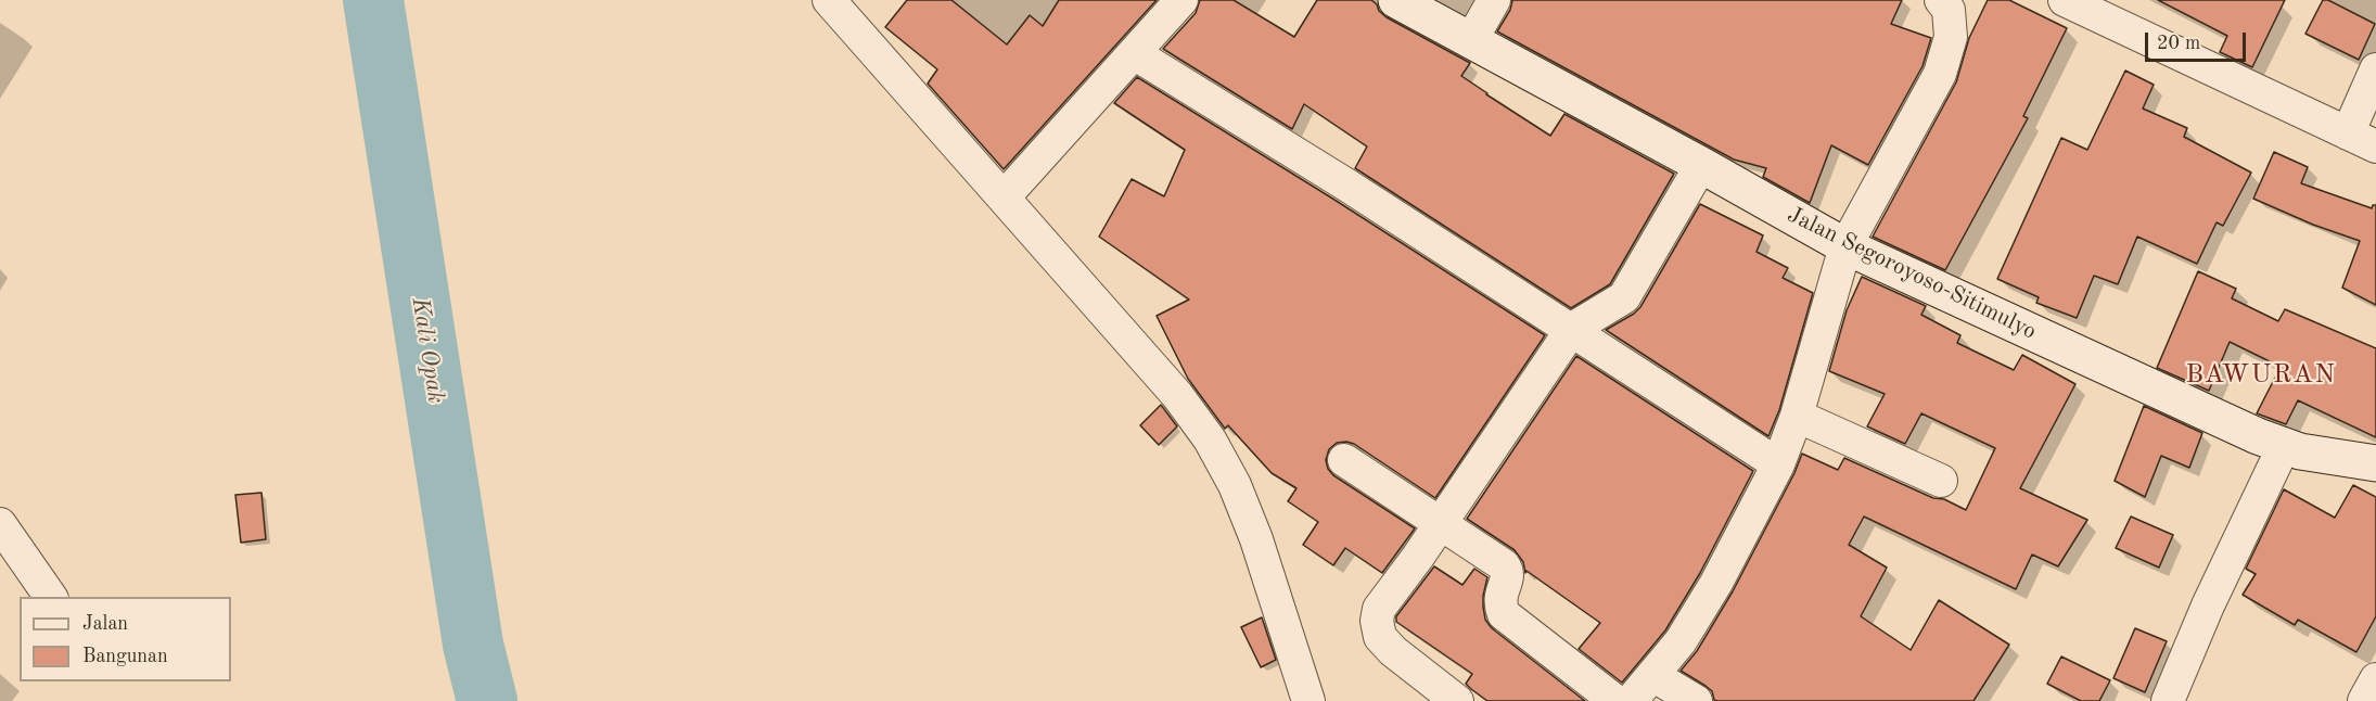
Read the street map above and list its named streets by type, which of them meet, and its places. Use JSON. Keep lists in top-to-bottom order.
{
  "streets": {
    "main road": ["Jalan Segoroyoso-Sitimulyo"]
  },
  "districts": ["BAWURAN"],
  "water": ["Kali Opak"],
  "legend": ["Jalan", "Bangunan"],
  "scale_bar": "20 m"
}
